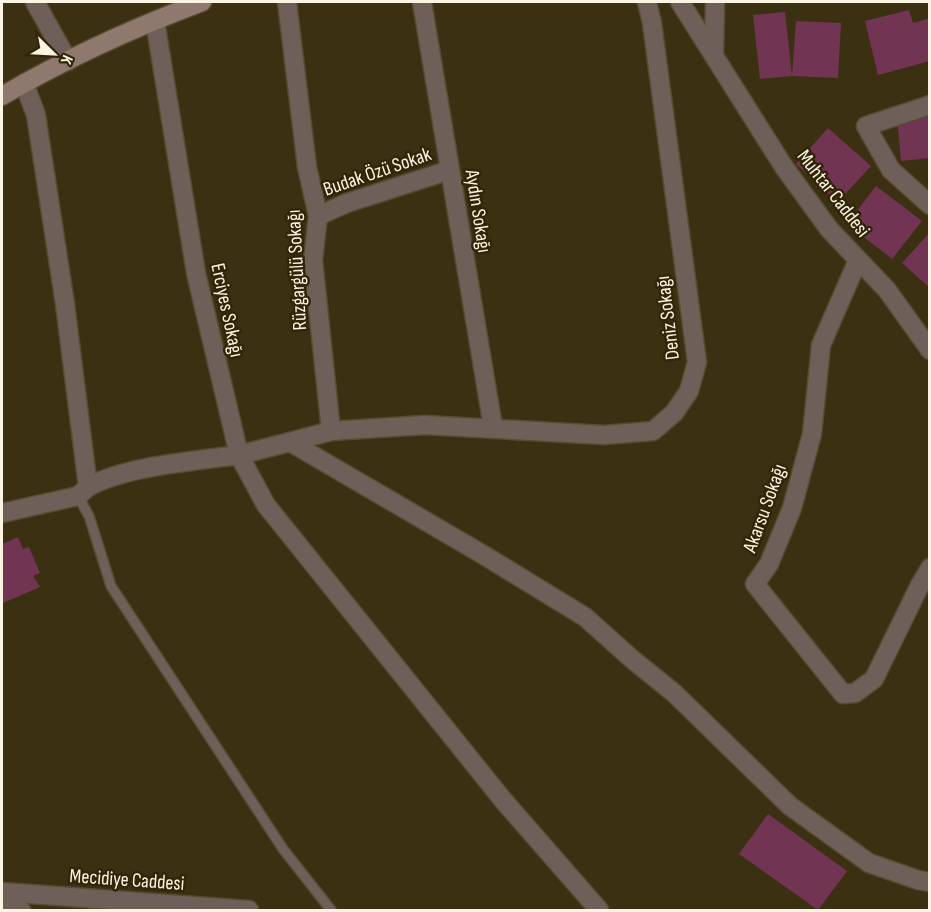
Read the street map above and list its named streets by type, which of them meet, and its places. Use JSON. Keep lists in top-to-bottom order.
{
  "streets": {
    "street": [
      "Budak Özü Sokak",
      "Muhtar Caddesi",
      "Aydın Sokağı",
      "Rüzgargülü Sokağı",
      "Erciyes Sokağı",
      "Deniz Sokağı",
      "Akarsu Sokağı",
      "Mecidiye Caddesi"
    ]
  },
  "crossings": [
    ["Budak Özü Sokak", "Aydın Sokağı"],
    ["Budak Özü Sokak", "Rüzgargülü Sokağı"],
    ["Muhtar Caddesi", "Akarsu Sokağı"],
    ["Aydın Sokağı", "Deniz Sokağı"],
    ["Rüzgargülü Sokağı", "Deniz Sokağı"],
    ["Erciyes Sokağı", "Deniz Sokağı"]
  ],
  "north": "bottom right"
}
